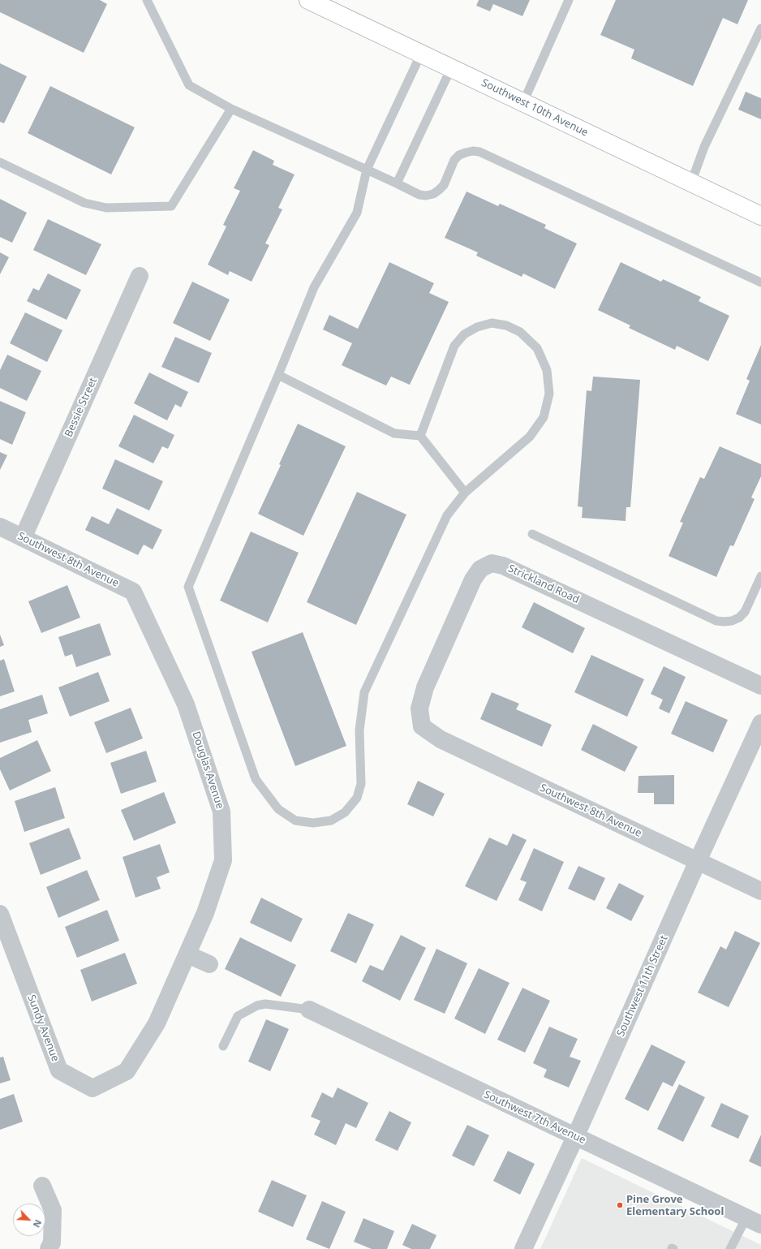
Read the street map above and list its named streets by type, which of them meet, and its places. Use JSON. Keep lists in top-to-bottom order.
{
  "streets": {
    "street": [
      "Southwest 10th Avenue",
      "Bessie Street",
      "Southwest 8th Avenue",
      "Strickland Road",
      "Douglas Avenue",
      "Southwest 11th Street",
      "Sundy Avenue",
      "Southwest 7th Avenue"
    ]
  },
  "crossings": [
    ["Bessie Street", "Southwest 8th Avenue"],
    ["Southwest 8th Avenue", "Strickland Road"],
    ["Southwest 8th Avenue", "Douglas Avenue"],
    ["Southwest 8th Avenue", "Southwest 11th Street"],
    ["Douglas Avenue", "Sundy Avenue"],
    ["Southwest 11th Street", "Southwest 7th Avenue"]
  ],
  "places": ["Pine Grove Elementary School"],
  "north": "bottom right"
}
